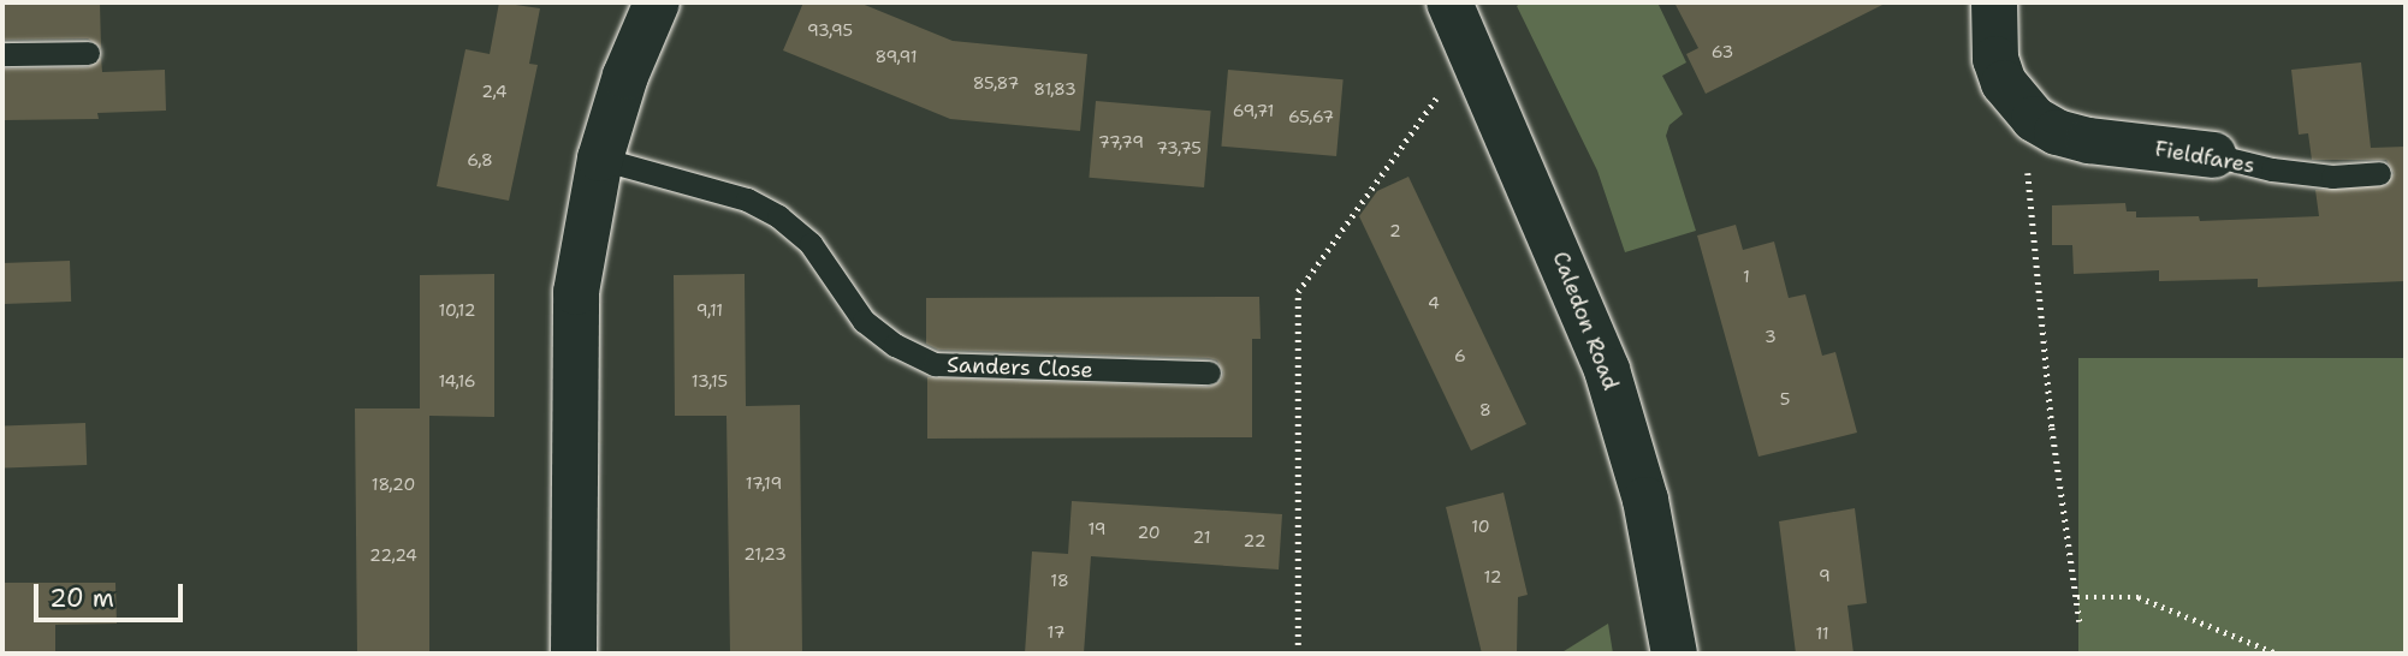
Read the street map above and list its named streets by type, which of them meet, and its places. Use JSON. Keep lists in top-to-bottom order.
{
  "streets": {
    "street": ["Fieldfares", "Caledon Road"],
    "lane": ["Sanders Close"]
  },
  "house_numbers": [
    "93,95",
    "63",
    "89,91",
    "85,87",
    "81,83",
    "2,4",
    "69,71",
    "65,67",
    "77,79",
    "73,75",
    "6,8",
    "2",
    "1",
    "4",
    "10,12",
    "9,11",
    "3",
    "6",
    "14,16",
    "13,15",
    "5",
    "8",
    "17,19",
    "18,20",
    "10",
    "19",
    "20",
    "21",
    "22",
    "21,23",
    "22,24",
    "9",
    "12",
    "18",
    "17",
    "11"
  ],
  "scale_bar": "20 m"
}
